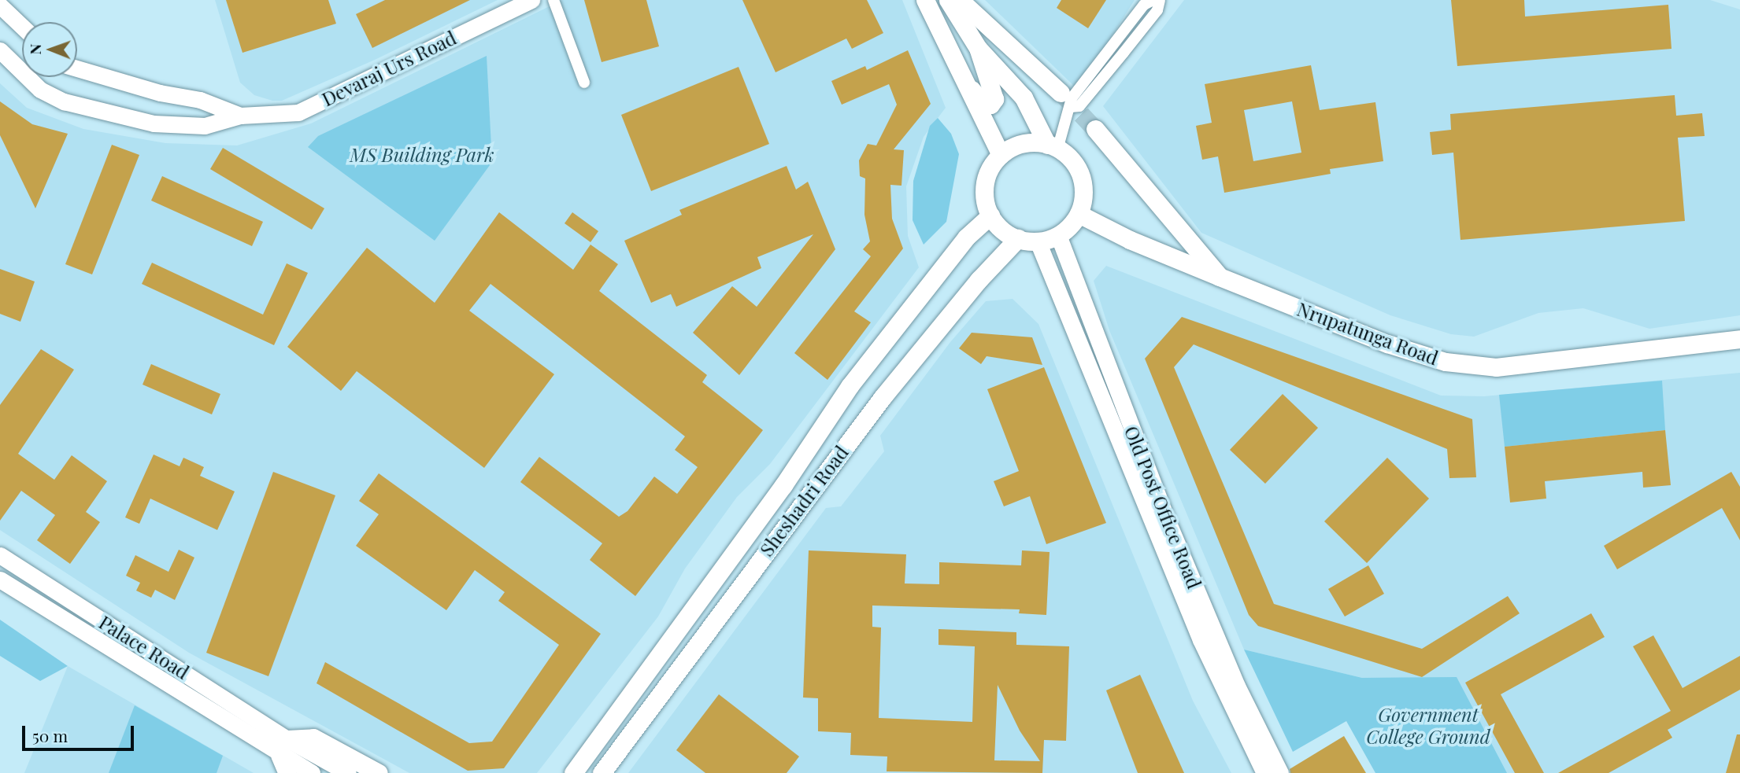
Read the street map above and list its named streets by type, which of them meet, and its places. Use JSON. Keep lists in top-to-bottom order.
{
  "streets": {
    "main road": ["Nrupatunga Road", "Sheshadri Road"],
    "street": ["Devaraj Urs Road", "Old Post Office Road", "Palace Road"]
  },
  "crossings": [
    ["Nrupatunga Road", "Sheshadri Road"],
    ["Nrupatunga Road", "Old Post Office Road"],
    ["Sheshadri Road", "Old Post Office Road"]
  ],
  "parks": ["MS Building Park", "Government College Ground"],
  "scale_bar": "50 m",
  "north": "left"
}
